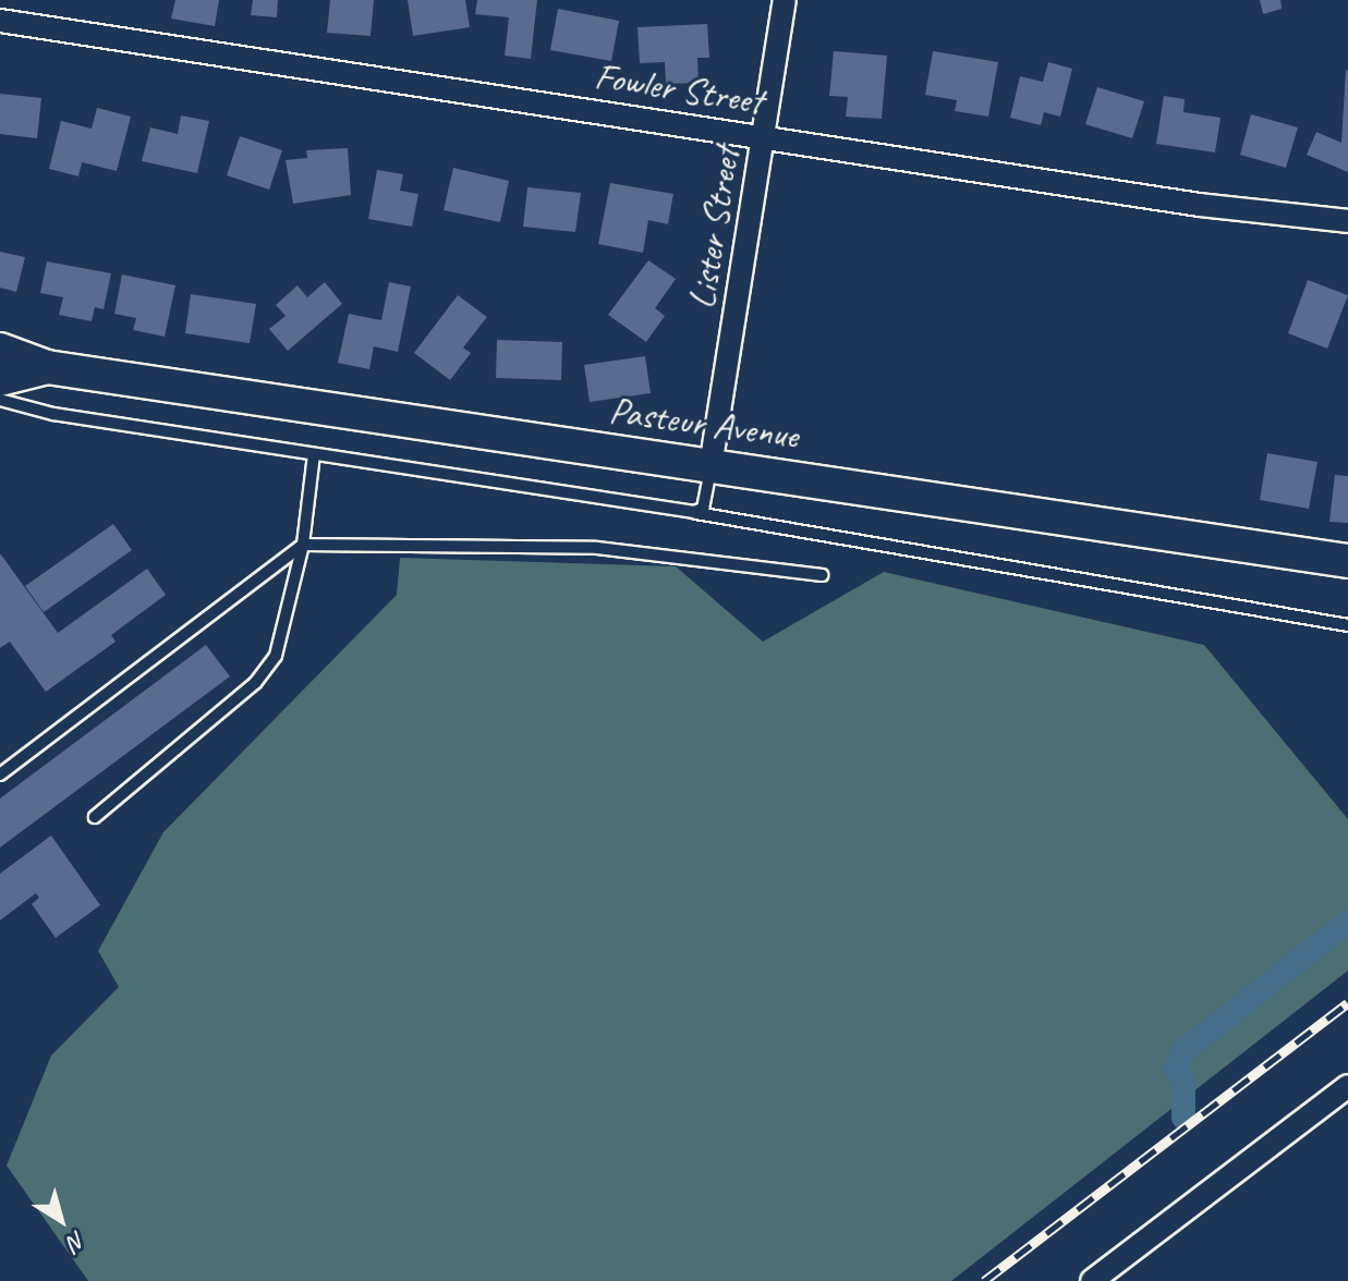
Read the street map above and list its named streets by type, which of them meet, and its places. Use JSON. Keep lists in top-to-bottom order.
{
  "streets": {
    "street": ["Fowler Street", "Lister Street", "Pasteur Avenue"]
  },
  "crossings": [
    ["Fowler Street", "Lister Street"],
    ["Lister Street", "Pasteur Avenue"]
  ],
  "north": "bottom right"
}
